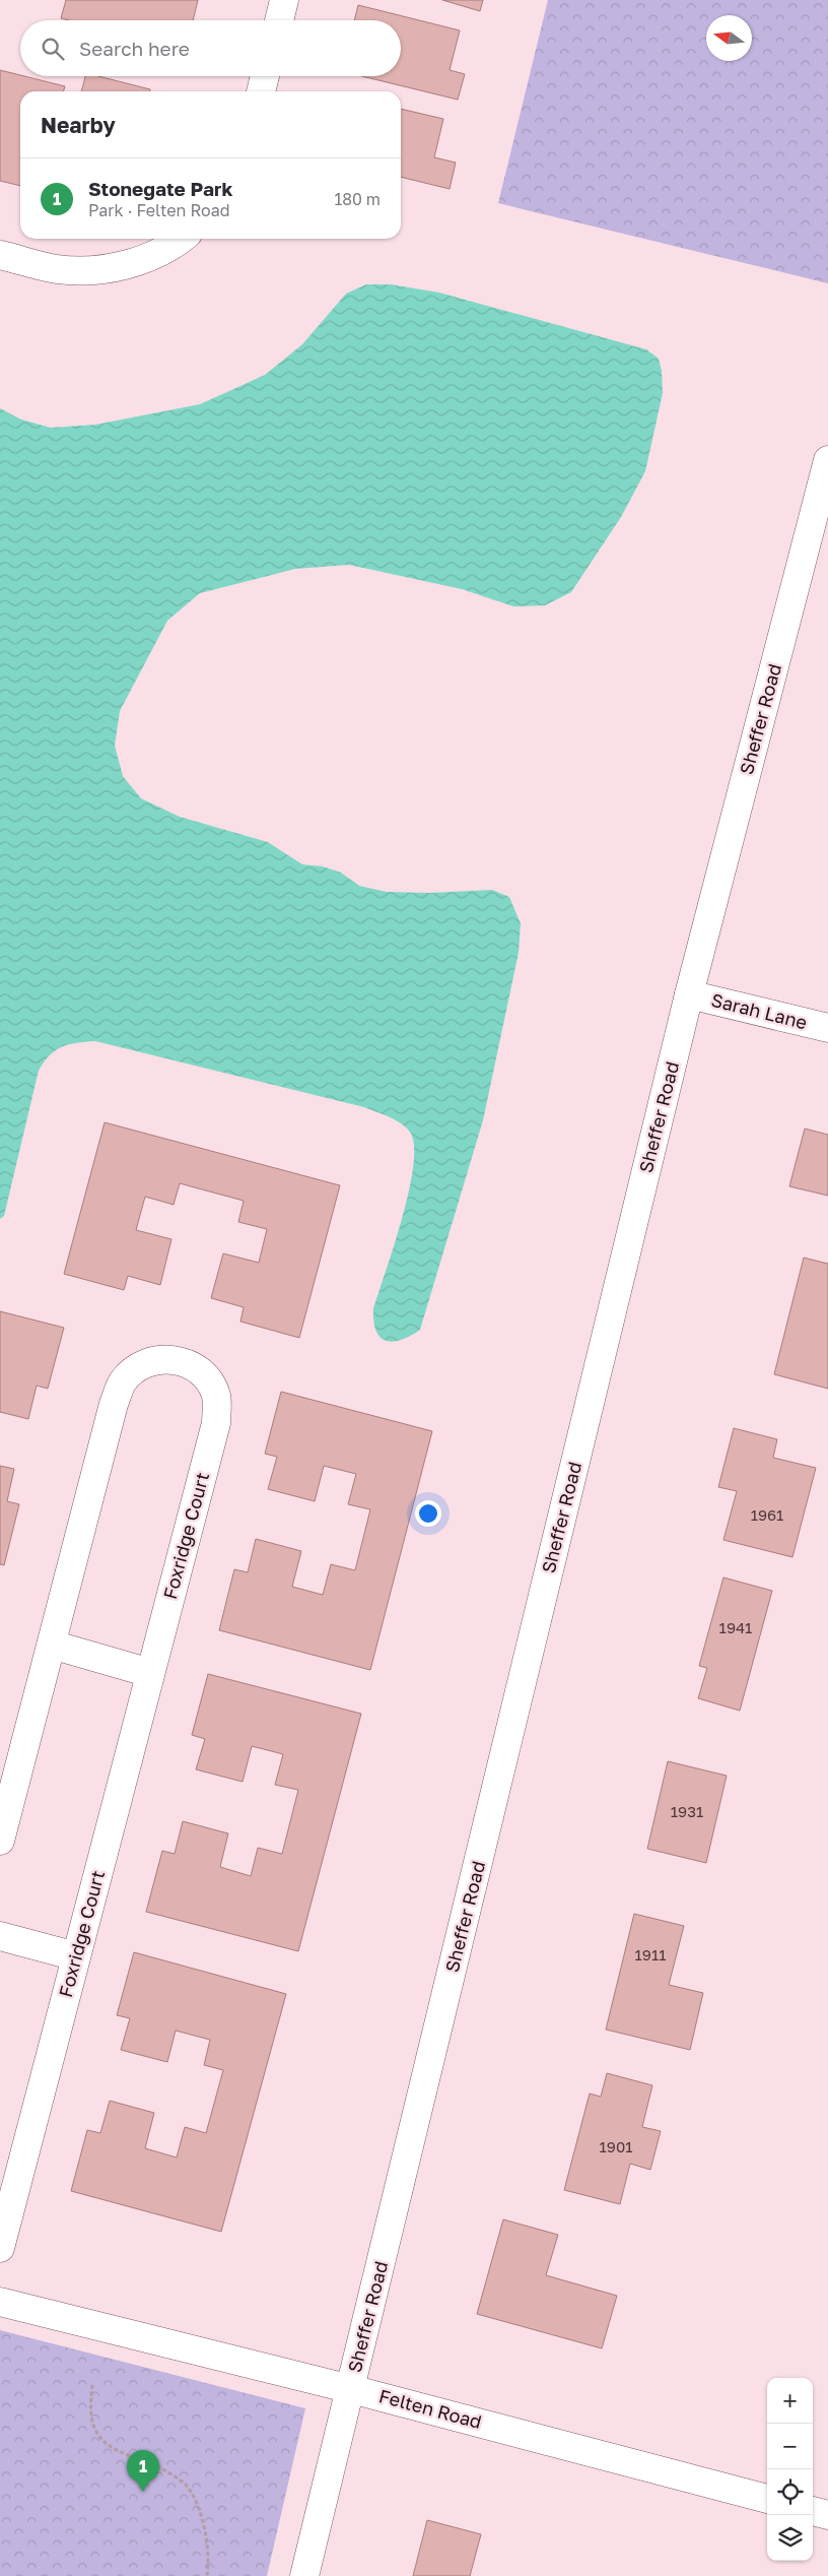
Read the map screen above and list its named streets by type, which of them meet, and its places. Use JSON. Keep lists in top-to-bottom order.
{
  "streets": {
    "street": [
      "Sheffer Road",
      "Sarah Lane",
      "Foxridge Court",
      "Felten Road"
    ]
  },
  "crossings": [
    ["Sheffer Road", "Sarah Lane"],
    ["Sheffer Road", "Felten Road"]
  ],
  "house_numbers": [
    "1961",
    "1941",
    "1931",
    "1911",
    "1901"
  ],
  "north": "left",
  "page": {
    "search": "Search here",
    "heading": "Nearby",
    "list": [
      {
        "mark": "1",
        "name": "Stonegate Park",
        "note": "Park · Felten Road",
        "value": "180 m"
      }
    ],
    "map_buttons": ["+", "−"],
    "pins": "1"
  }
}
